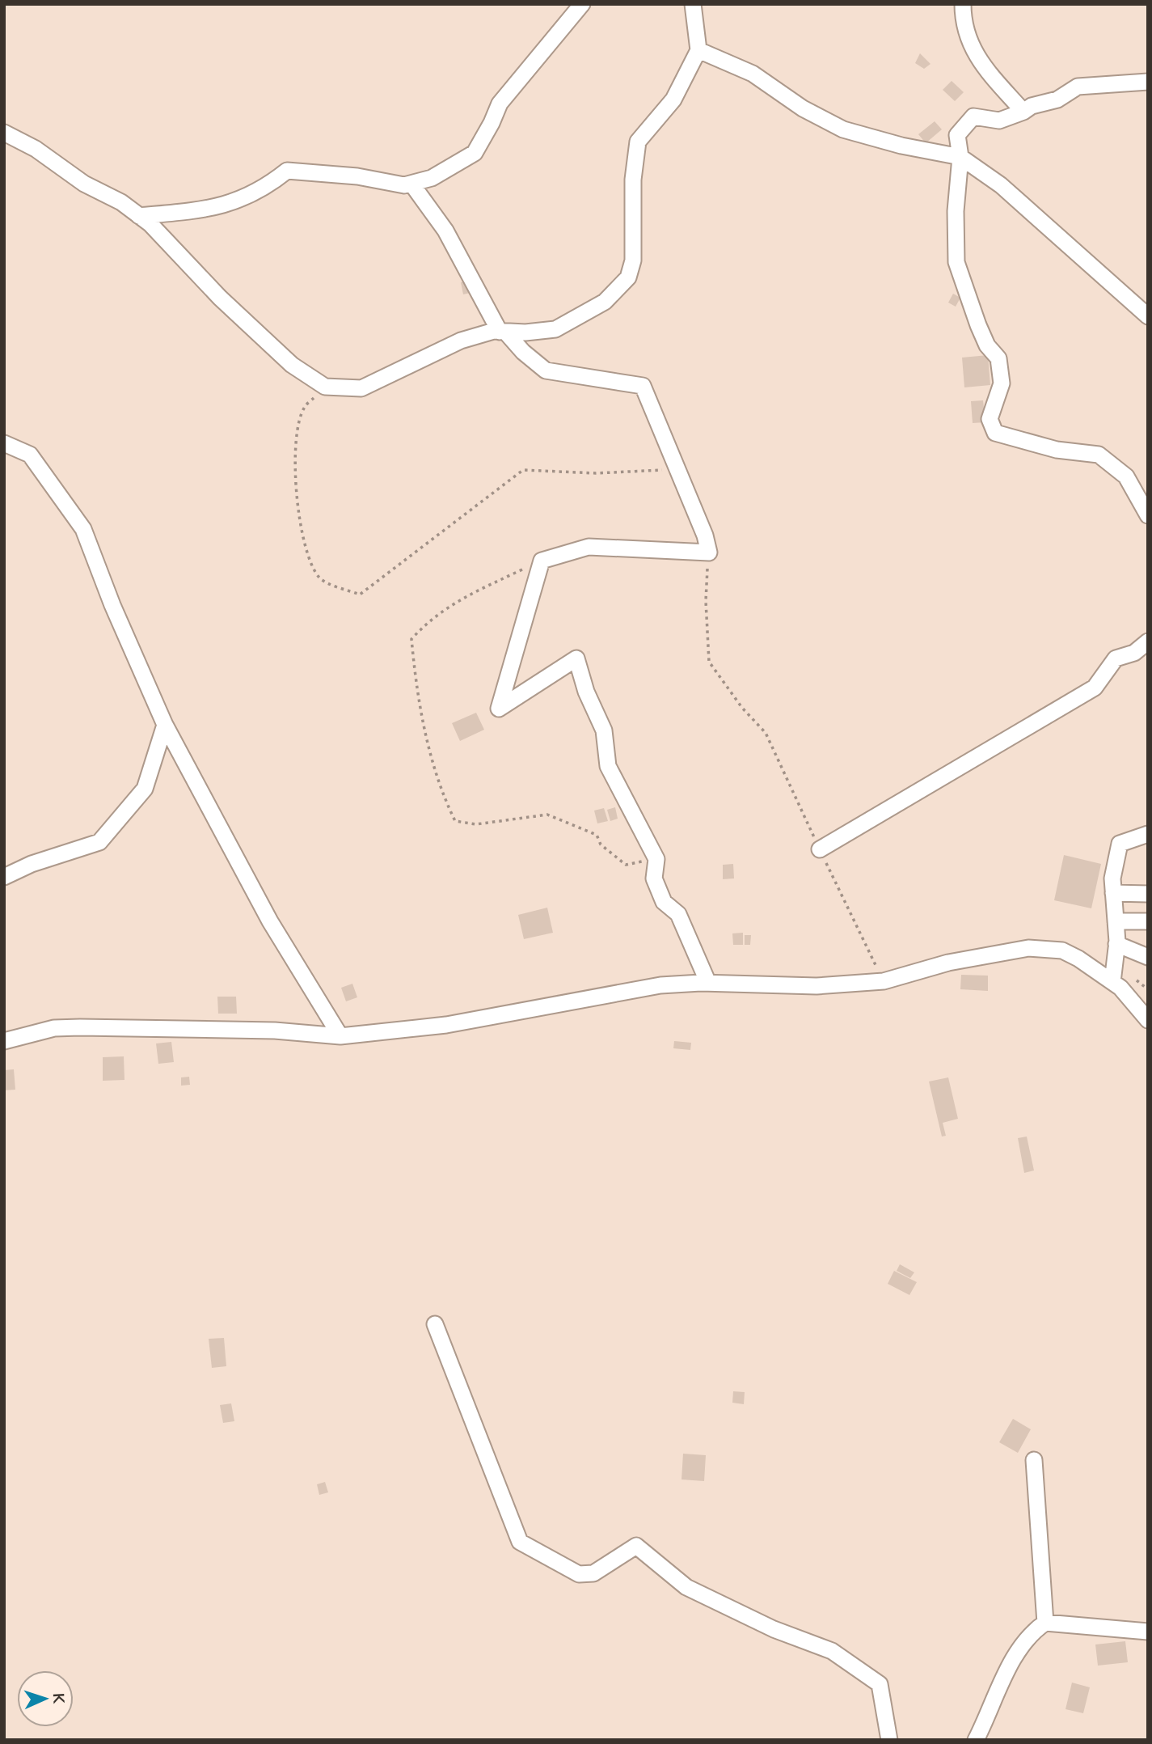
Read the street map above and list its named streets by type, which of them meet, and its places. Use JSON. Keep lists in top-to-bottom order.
{
  "north": "right"
}
